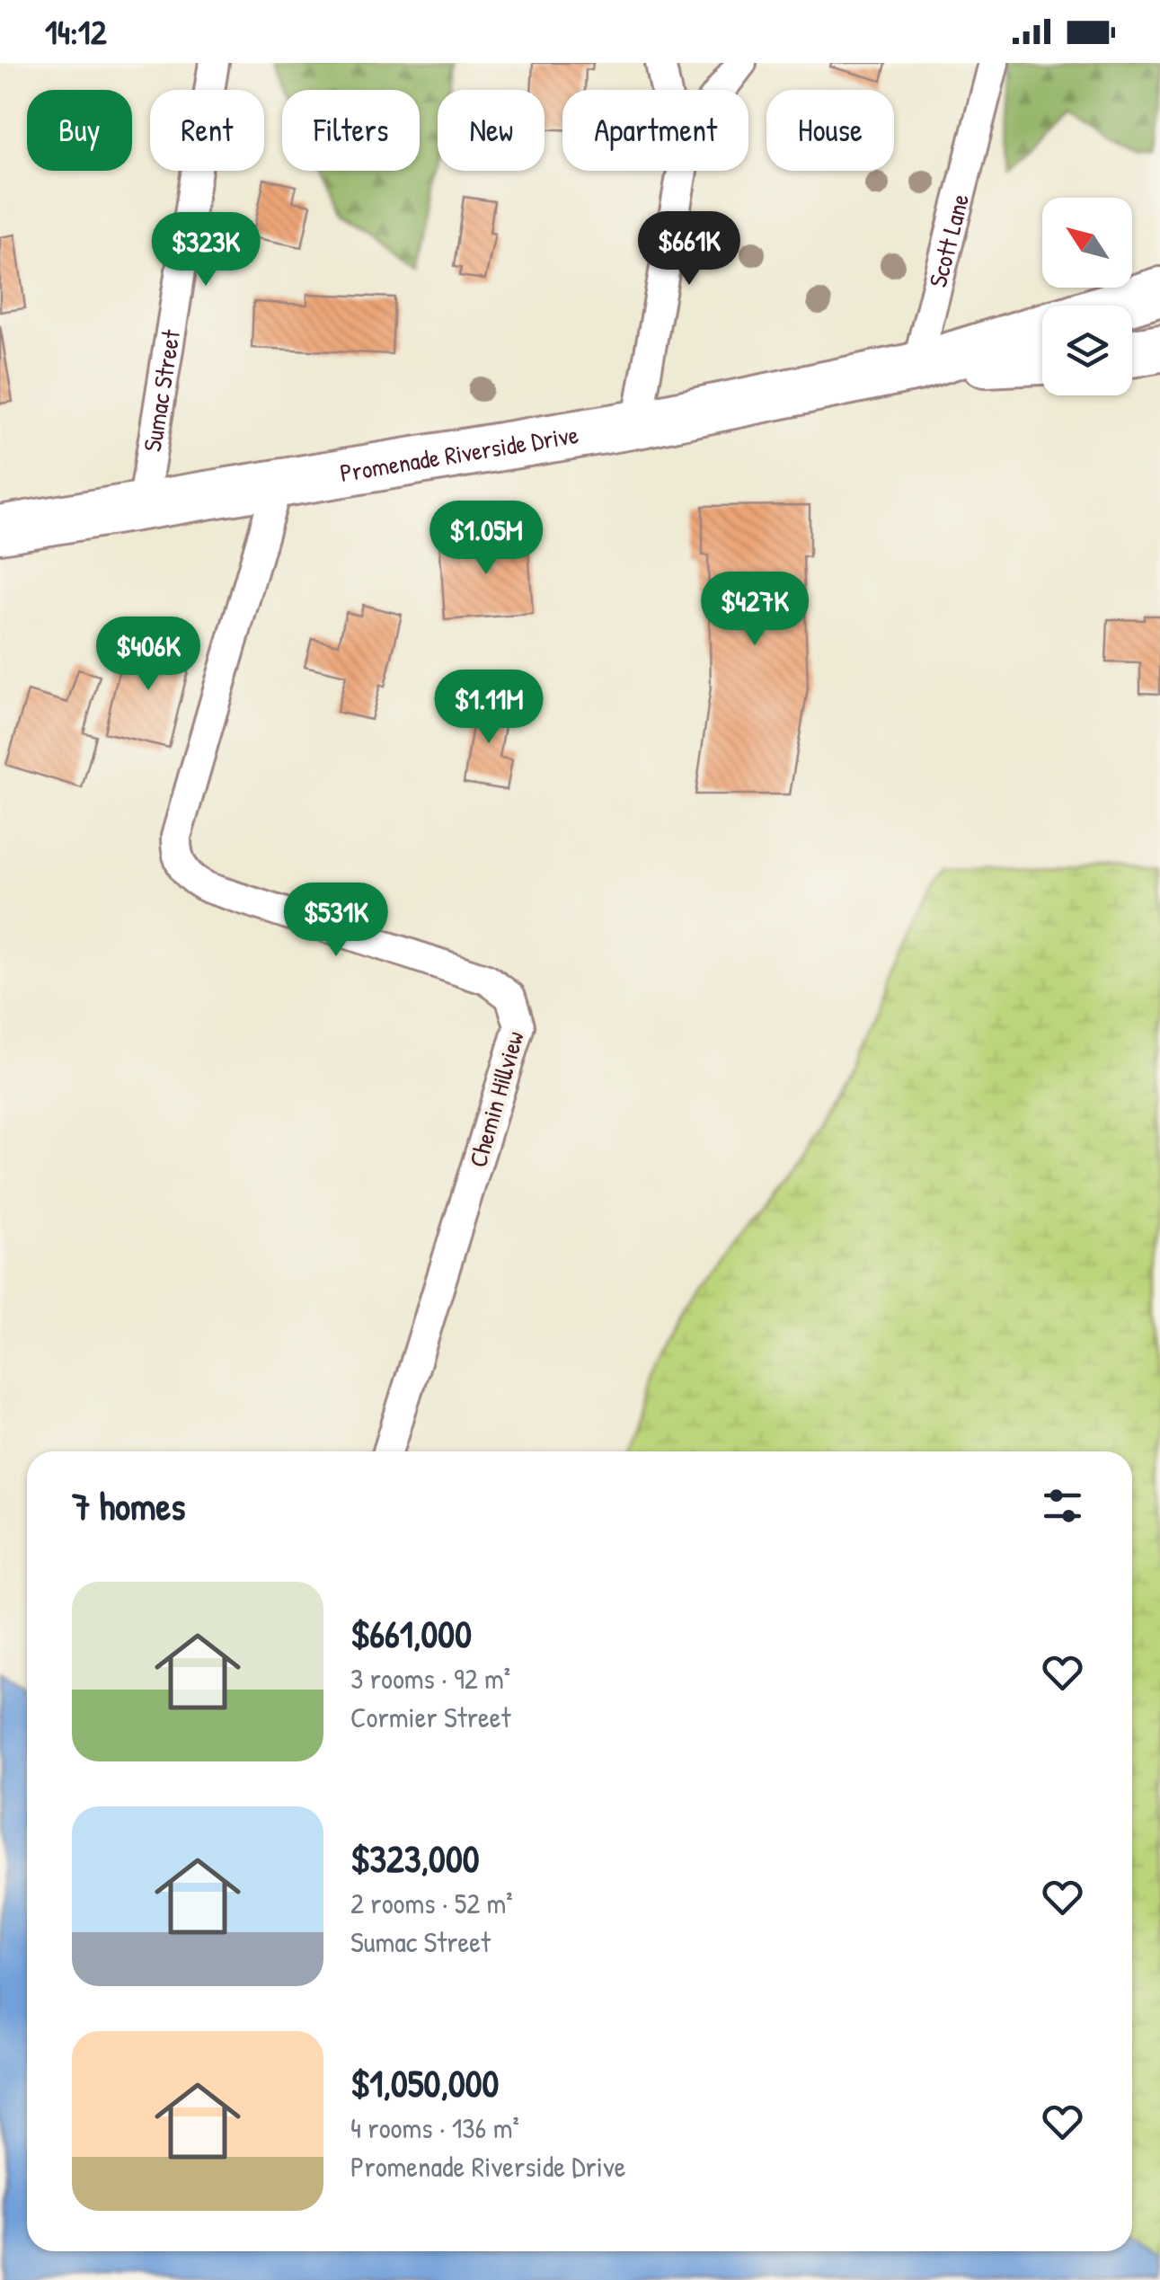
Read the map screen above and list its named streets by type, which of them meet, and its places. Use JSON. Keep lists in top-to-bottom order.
{
  "streets": {
    "main road": ["Promenade Riverside Drive"],
    "street": ["Scott Lane", "Sumac Street", "Chemin Hillview"]
  },
  "crossings": [
    ["Scott Lane", "Promenade Riverside Drive"],
    ["Sumac Street", "Promenade Riverside Drive"],
    ["Promenade Riverside Drive", "Chemin Hillview"]
  ],
  "north": "top left",
  "page": {
    "status": "14:12",
    "chip": [
      "Buy",
      "Rent",
      "Filters",
      "New",
      "Apartment",
      "House"
    ],
    "price": [
      "$661K",
      "$323K",
      "$1.05M",
      "$427K",
      "$406K",
      "$1.11M",
      "$531K"
    ],
    "heading": "7 homes",
    "list": [
      {
        "name": "$661,000",
        "note": "3 rooms · 92 m² · Cormier Street"
      },
      {
        "name": "$323,000",
        "note": "2 rooms · 52 m² · Sumac Street"
      },
      {
        "name": "$1,050,000",
        "note": "4 rooms · 136 m² · Promenade Riverside Drive"
      }
    ]
  }
}
